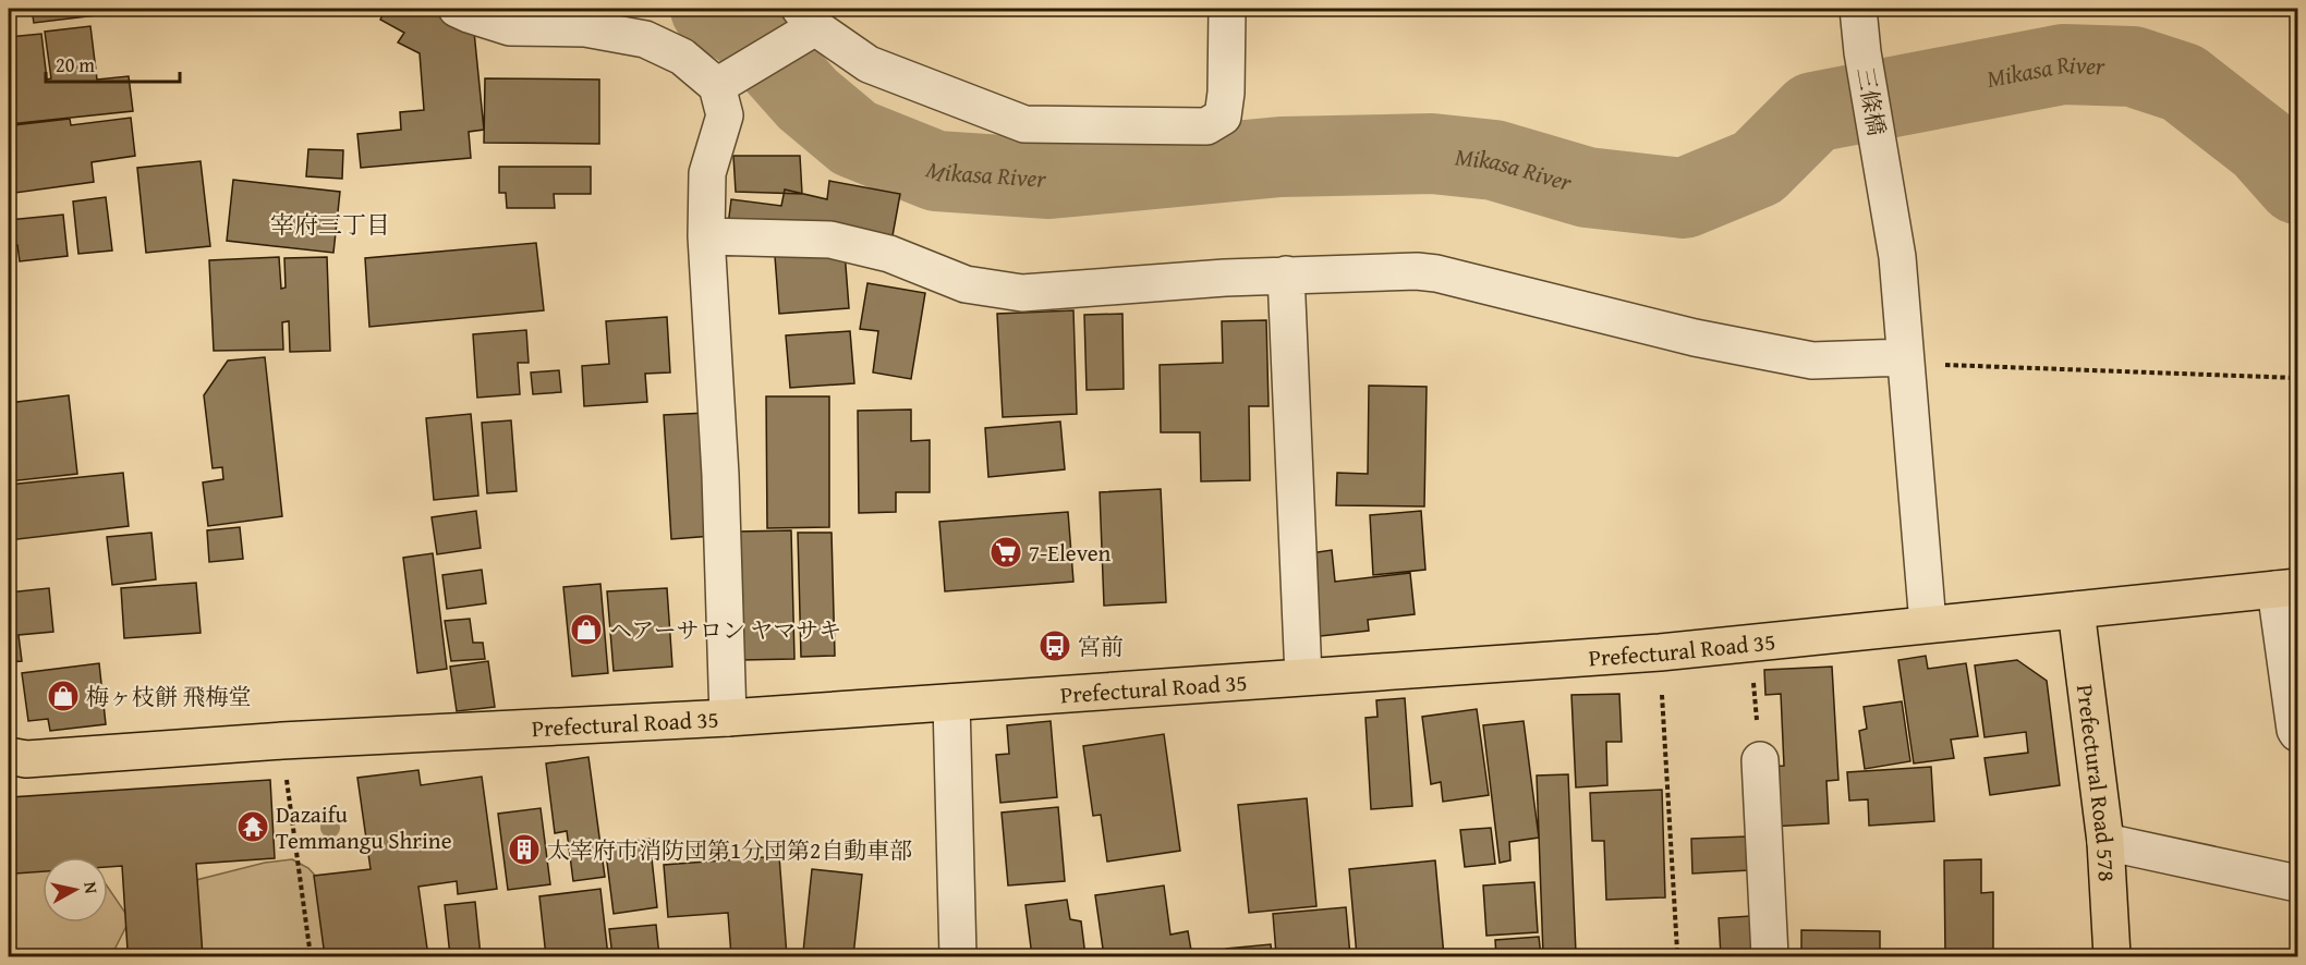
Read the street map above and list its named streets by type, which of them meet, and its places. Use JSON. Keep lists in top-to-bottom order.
{
  "streets": {
    "main road": ["Prefectural Road 35", "Prefectural Road 578"],
    "street": ["三條橋"]
  },
  "crossings": [
    ["三條橋", "Prefectural Road 35"],
    ["Prefectural Road 35", "Prefectural Road 578"]
  ],
  "districts": ["宰府三丁目"],
  "water": ["Mikasa River"],
  "places": {
    "supermarket": ["7-Eleven"],
    "shop": ["ヘアーサロン ヤマサキ", "梅ヶ枝餅 飛梅堂"],
    "bus stop": ["宮前"],
    "temple": ["Dazaifu Temmangu Shrine"],
    "building": ["太宰府市消防団第1分団第2自動車部"]
  },
  "scale_bar": "20 m",
  "north": "right"
}
